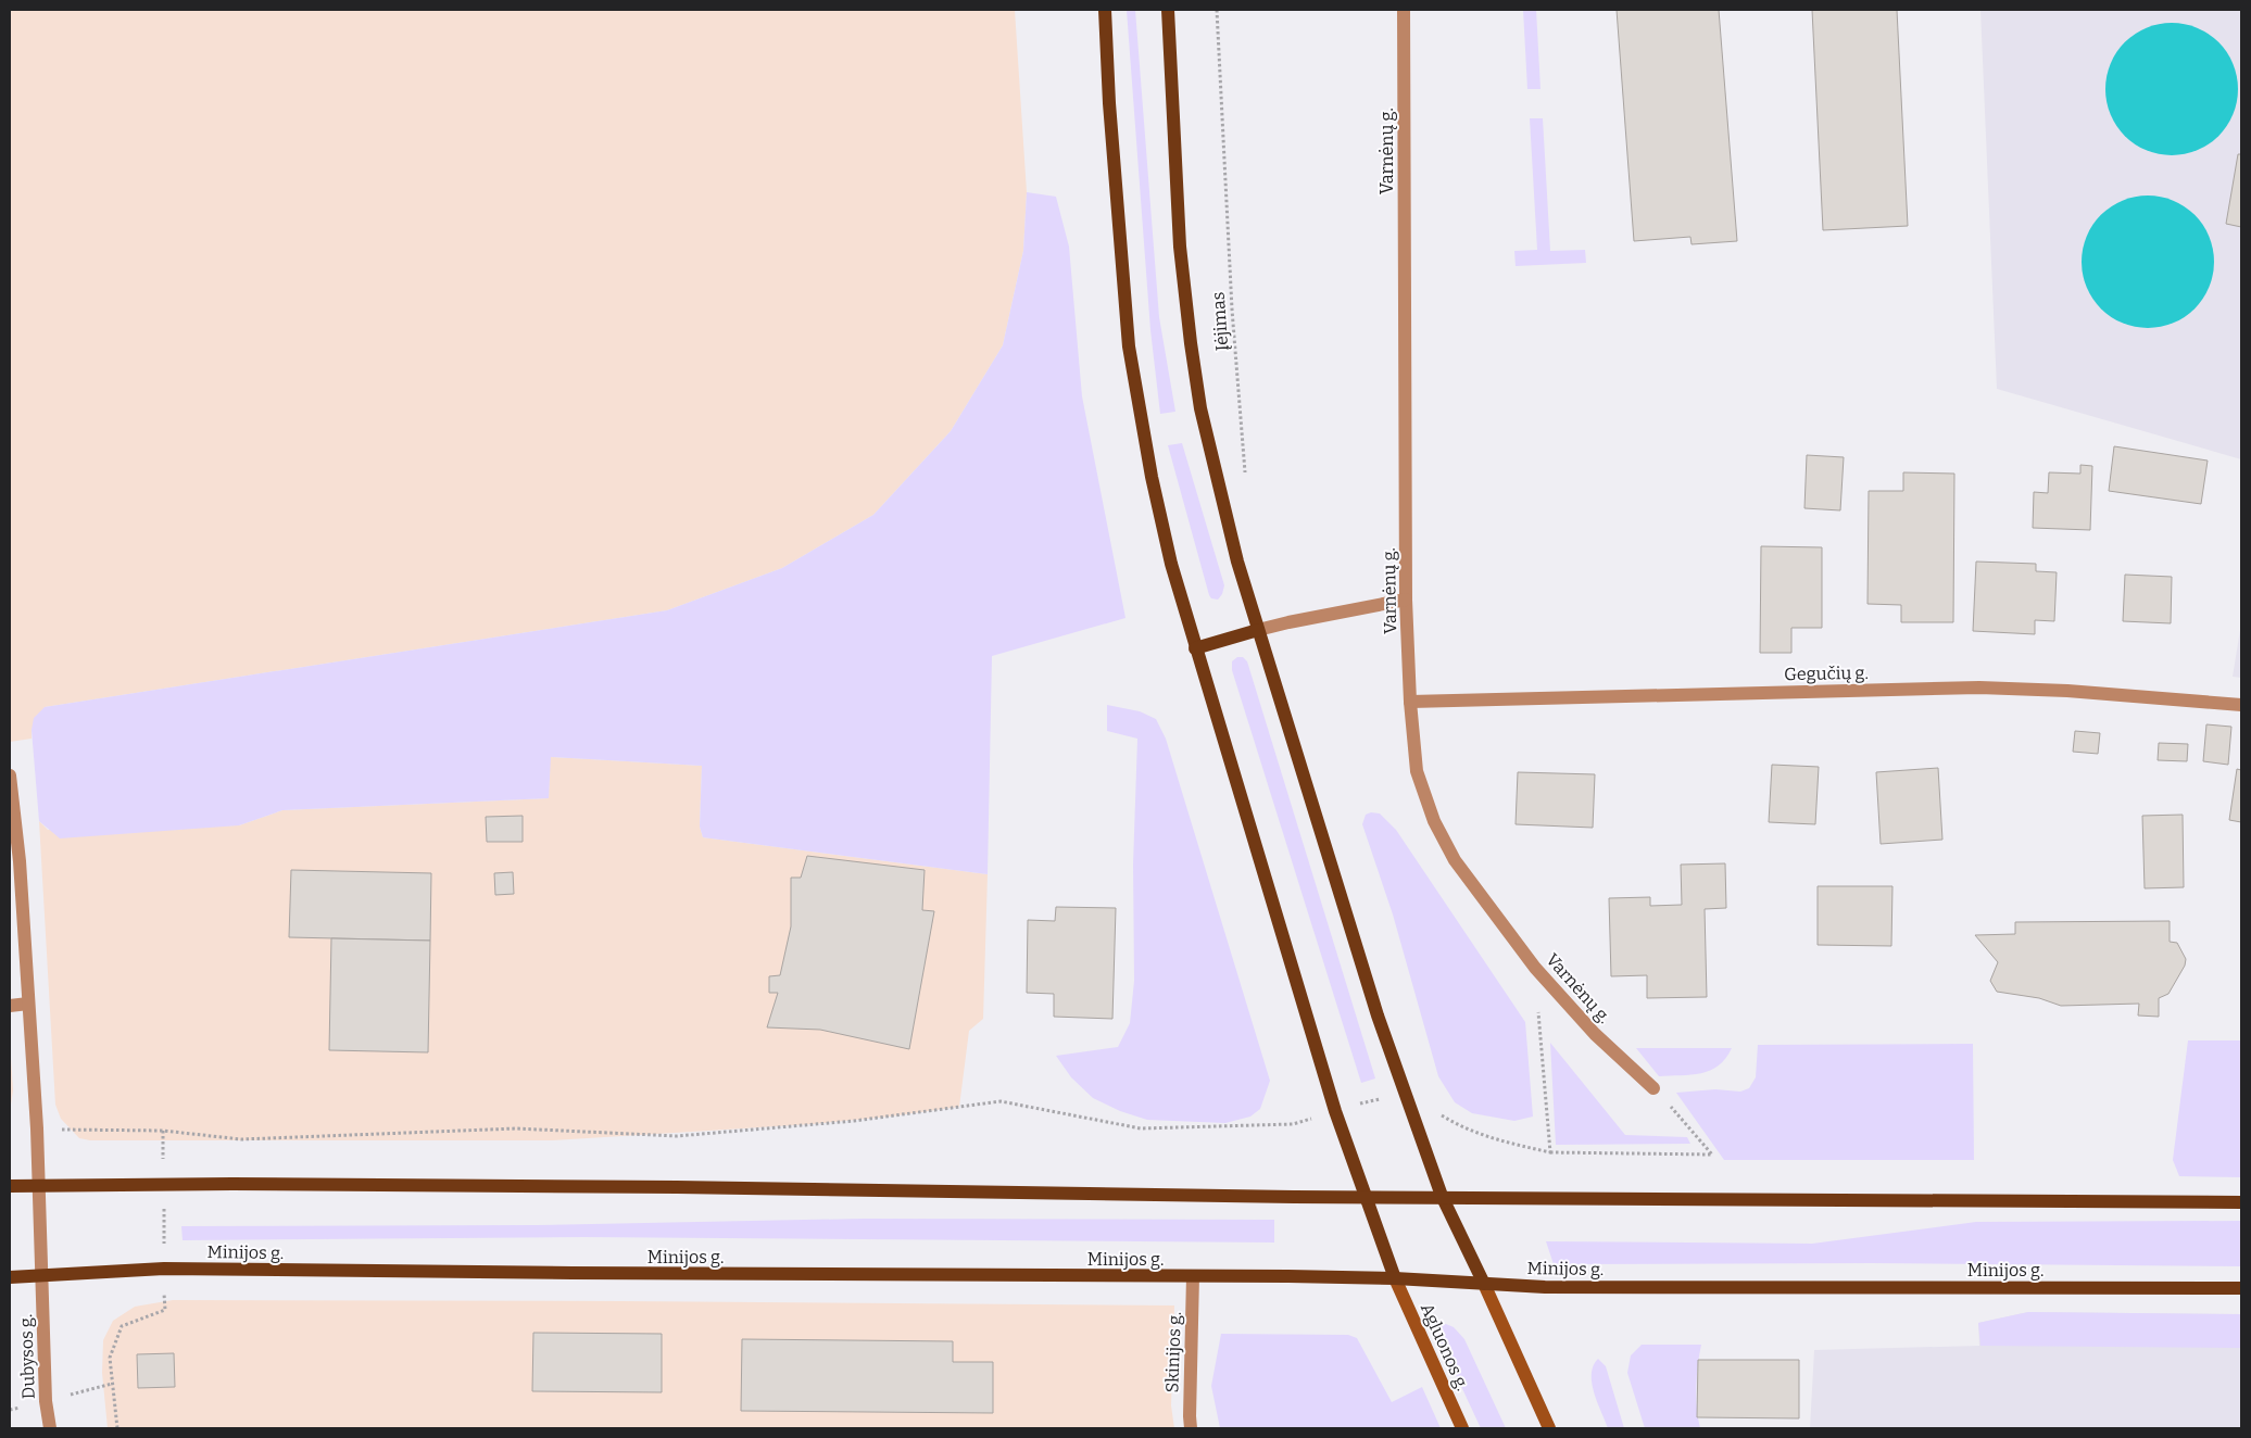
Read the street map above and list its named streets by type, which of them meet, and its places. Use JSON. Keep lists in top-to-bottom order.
{
  "streets": {
    "main road": ["Minijos g.", "Agluonos g."],
    "street": [
      "Varnėnų g.",
      "Gegučių g.",
      "Skinijos g.",
      "Dubysos g."
    ],
    "path": ["Įėjimas"]
  },
  "crossings": [
    ["Varnėnų g.", "Gegučių g."],
    ["Minijos g.", "Agluonos g."],
    ["Minijos g.", "Skinijos g."],
    ["Minijos g.", "Dubysos g."]
  ]
}
